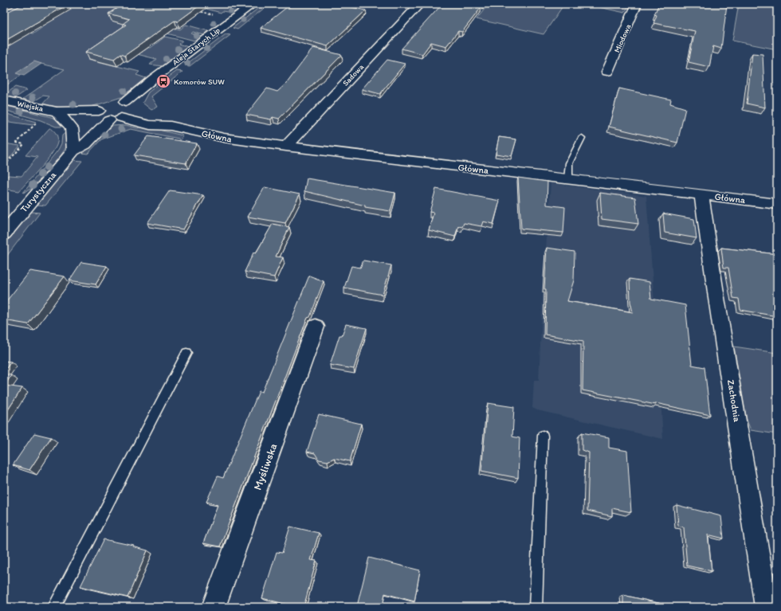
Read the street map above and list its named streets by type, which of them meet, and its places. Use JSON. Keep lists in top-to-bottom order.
{
  "streets": {
    "street": [
      "Miodowa",
      "Aleja Starych Lip",
      "Sadowa",
      "Wiejska",
      "Główna",
      "Turystyczna",
      "Zachodnia",
      "Myśliwska"
    ]
  },
  "crossings": [
    ["Aleja Starych Lip", "Wiejska"],
    ["Aleja Starych Lip", "Główna"],
    ["Aleja Starych Lip", "Turystyczna"],
    ["Sadowa", "Główna"],
    ["Wiejska", "Główna"],
    ["Wiejska", "Turystyczna"],
    ["Główna", "Turystyczna"],
    ["Główna", "Zachodnia"]
  ],
  "places": {
    "bus stop": ["Komorów SUW"]
  }
}
